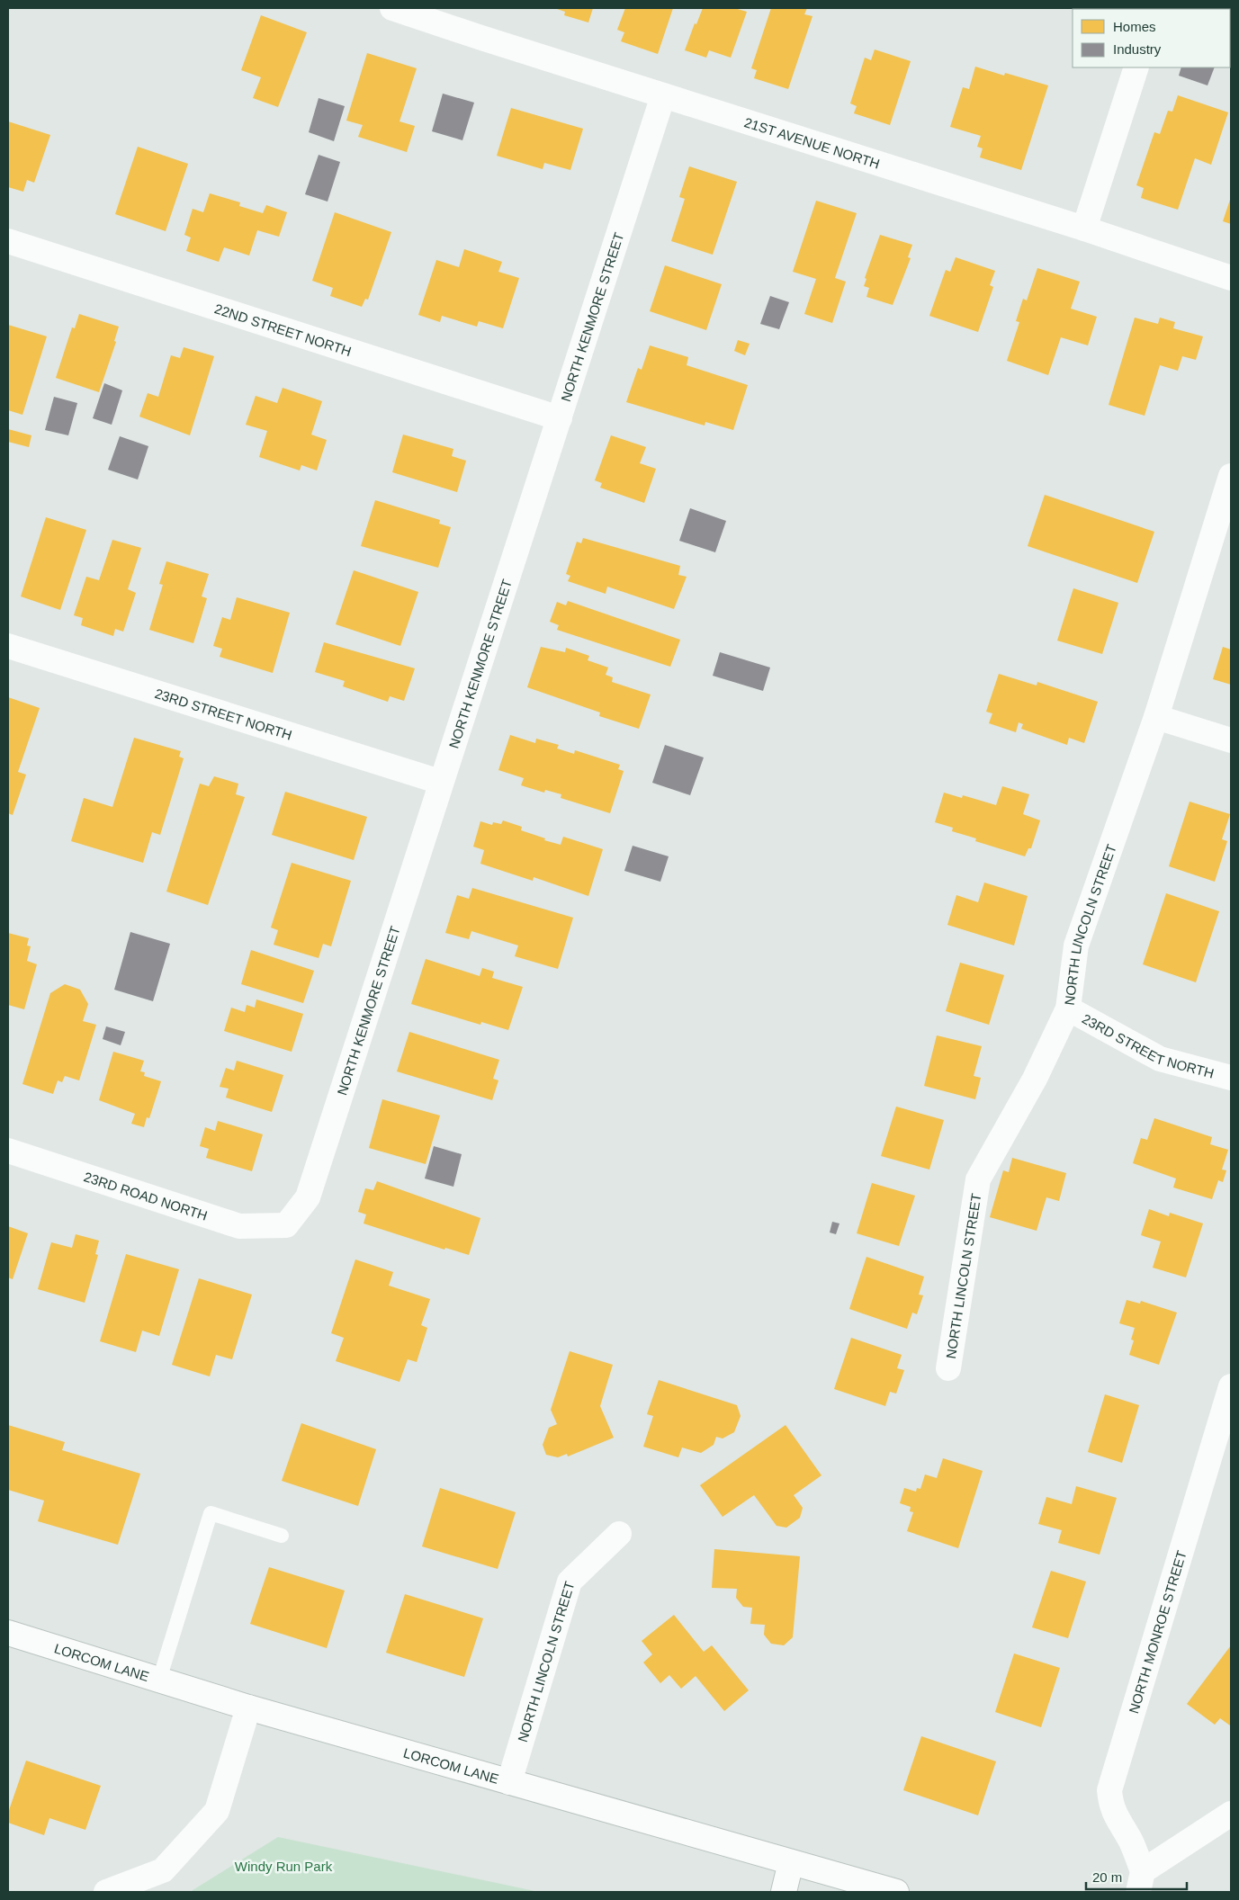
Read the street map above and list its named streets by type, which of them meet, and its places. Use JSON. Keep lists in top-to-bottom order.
{
  "streets": {
    "street": [
      "21ST AVENUE NORTH",
      "NORTH KENMORE STREET",
      "22ND STREET NORTH",
      "23RD STREET NORTH",
      "NORTH LINCOLN STREET",
      "23RD ROAD NORTH",
      "NORTH MONROE STREET",
      "LORCOM LANE"
    ]
  },
  "crossings": [
    ["21ST AVENUE NORTH", "NORTH KENMORE STREET"],
    ["NORTH KENMORE STREET", "22ND STREET NORTH"],
    ["NORTH KENMORE STREET", "23RD STREET NORTH"],
    ["NORTH KENMORE STREET", "23RD ROAD NORTH"],
    ["23RD STREET NORTH", "NORTH LINCOLN STREET"],
    ["NORTH LINCOLN STREET", "LORCOM LANE"]
  ],
  "parks": ["Windy Run Park"],
  "legend": ["Homes", "Industry"],
  "scale_bar": "20 m"
}
